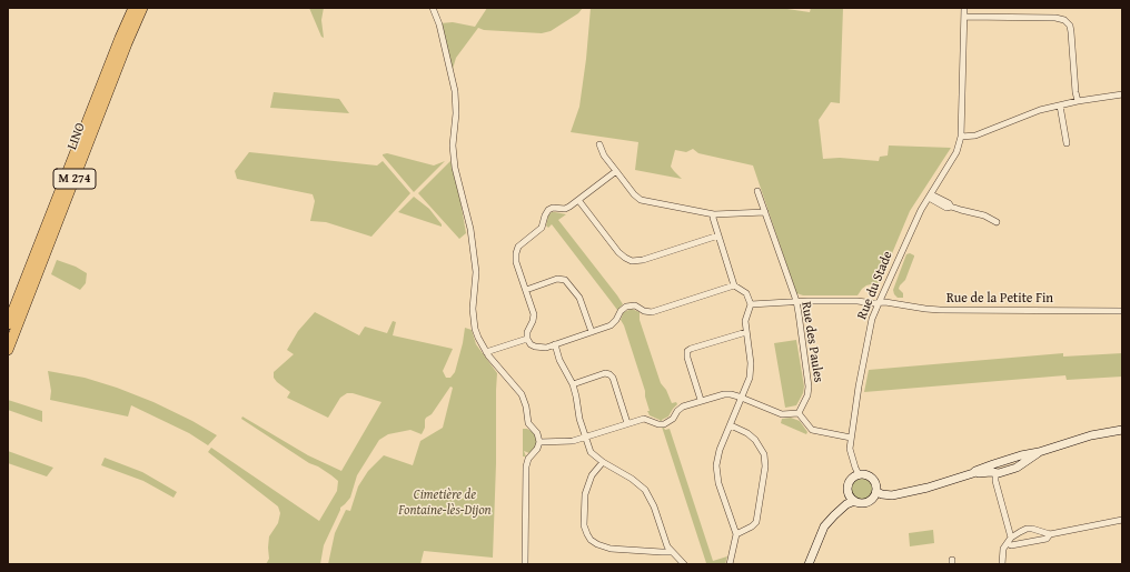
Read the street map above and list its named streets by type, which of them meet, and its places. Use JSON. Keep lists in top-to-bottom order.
{
  "streets": {
    "highway": ["LINO", "M 274"],
    "street": ["Rue du Stade", "Rue de la Petite Fin", "Rue des Paules"]
  },
  "crossings": [
    ["Rue du Stade", "Rue de la Petite Fin"],
    ["Rue de la Petite Fin", "Rue des Paules"]
  ],
  "parks": ["Cimetière de Fontaine-lès-Dijon"]
}
